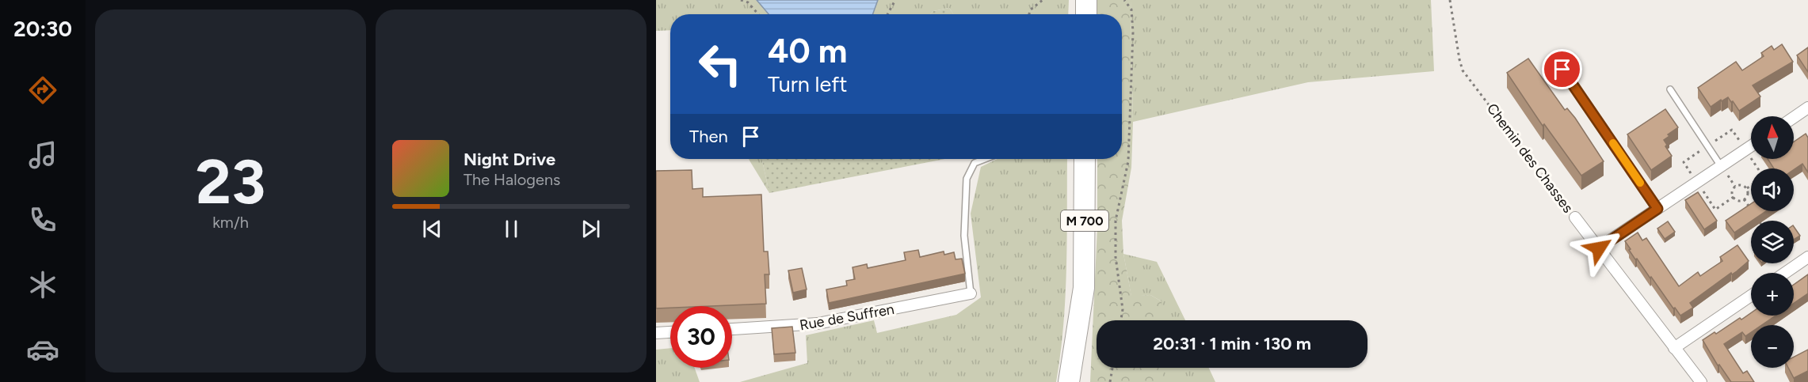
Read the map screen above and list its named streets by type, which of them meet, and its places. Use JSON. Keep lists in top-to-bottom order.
{
  "streets": {
    "highway": ["M 700"],
    "street": ["Chemin des Chasses", "Rue de Suffren"]
  },
  "north": "top",
  "page": {
    "tabs": "20:30",
    "tile": ["23", "km/h"],
    "turn": ["40 m", "Turn left"],
    "then": "Then",
    "map_buttons": ["+", "−"],
    "song": ["Night Drive", "The Halogens"],
    "limit": "30",
    "trip": "20:31 · 1 min · 130 m"
  }
}
